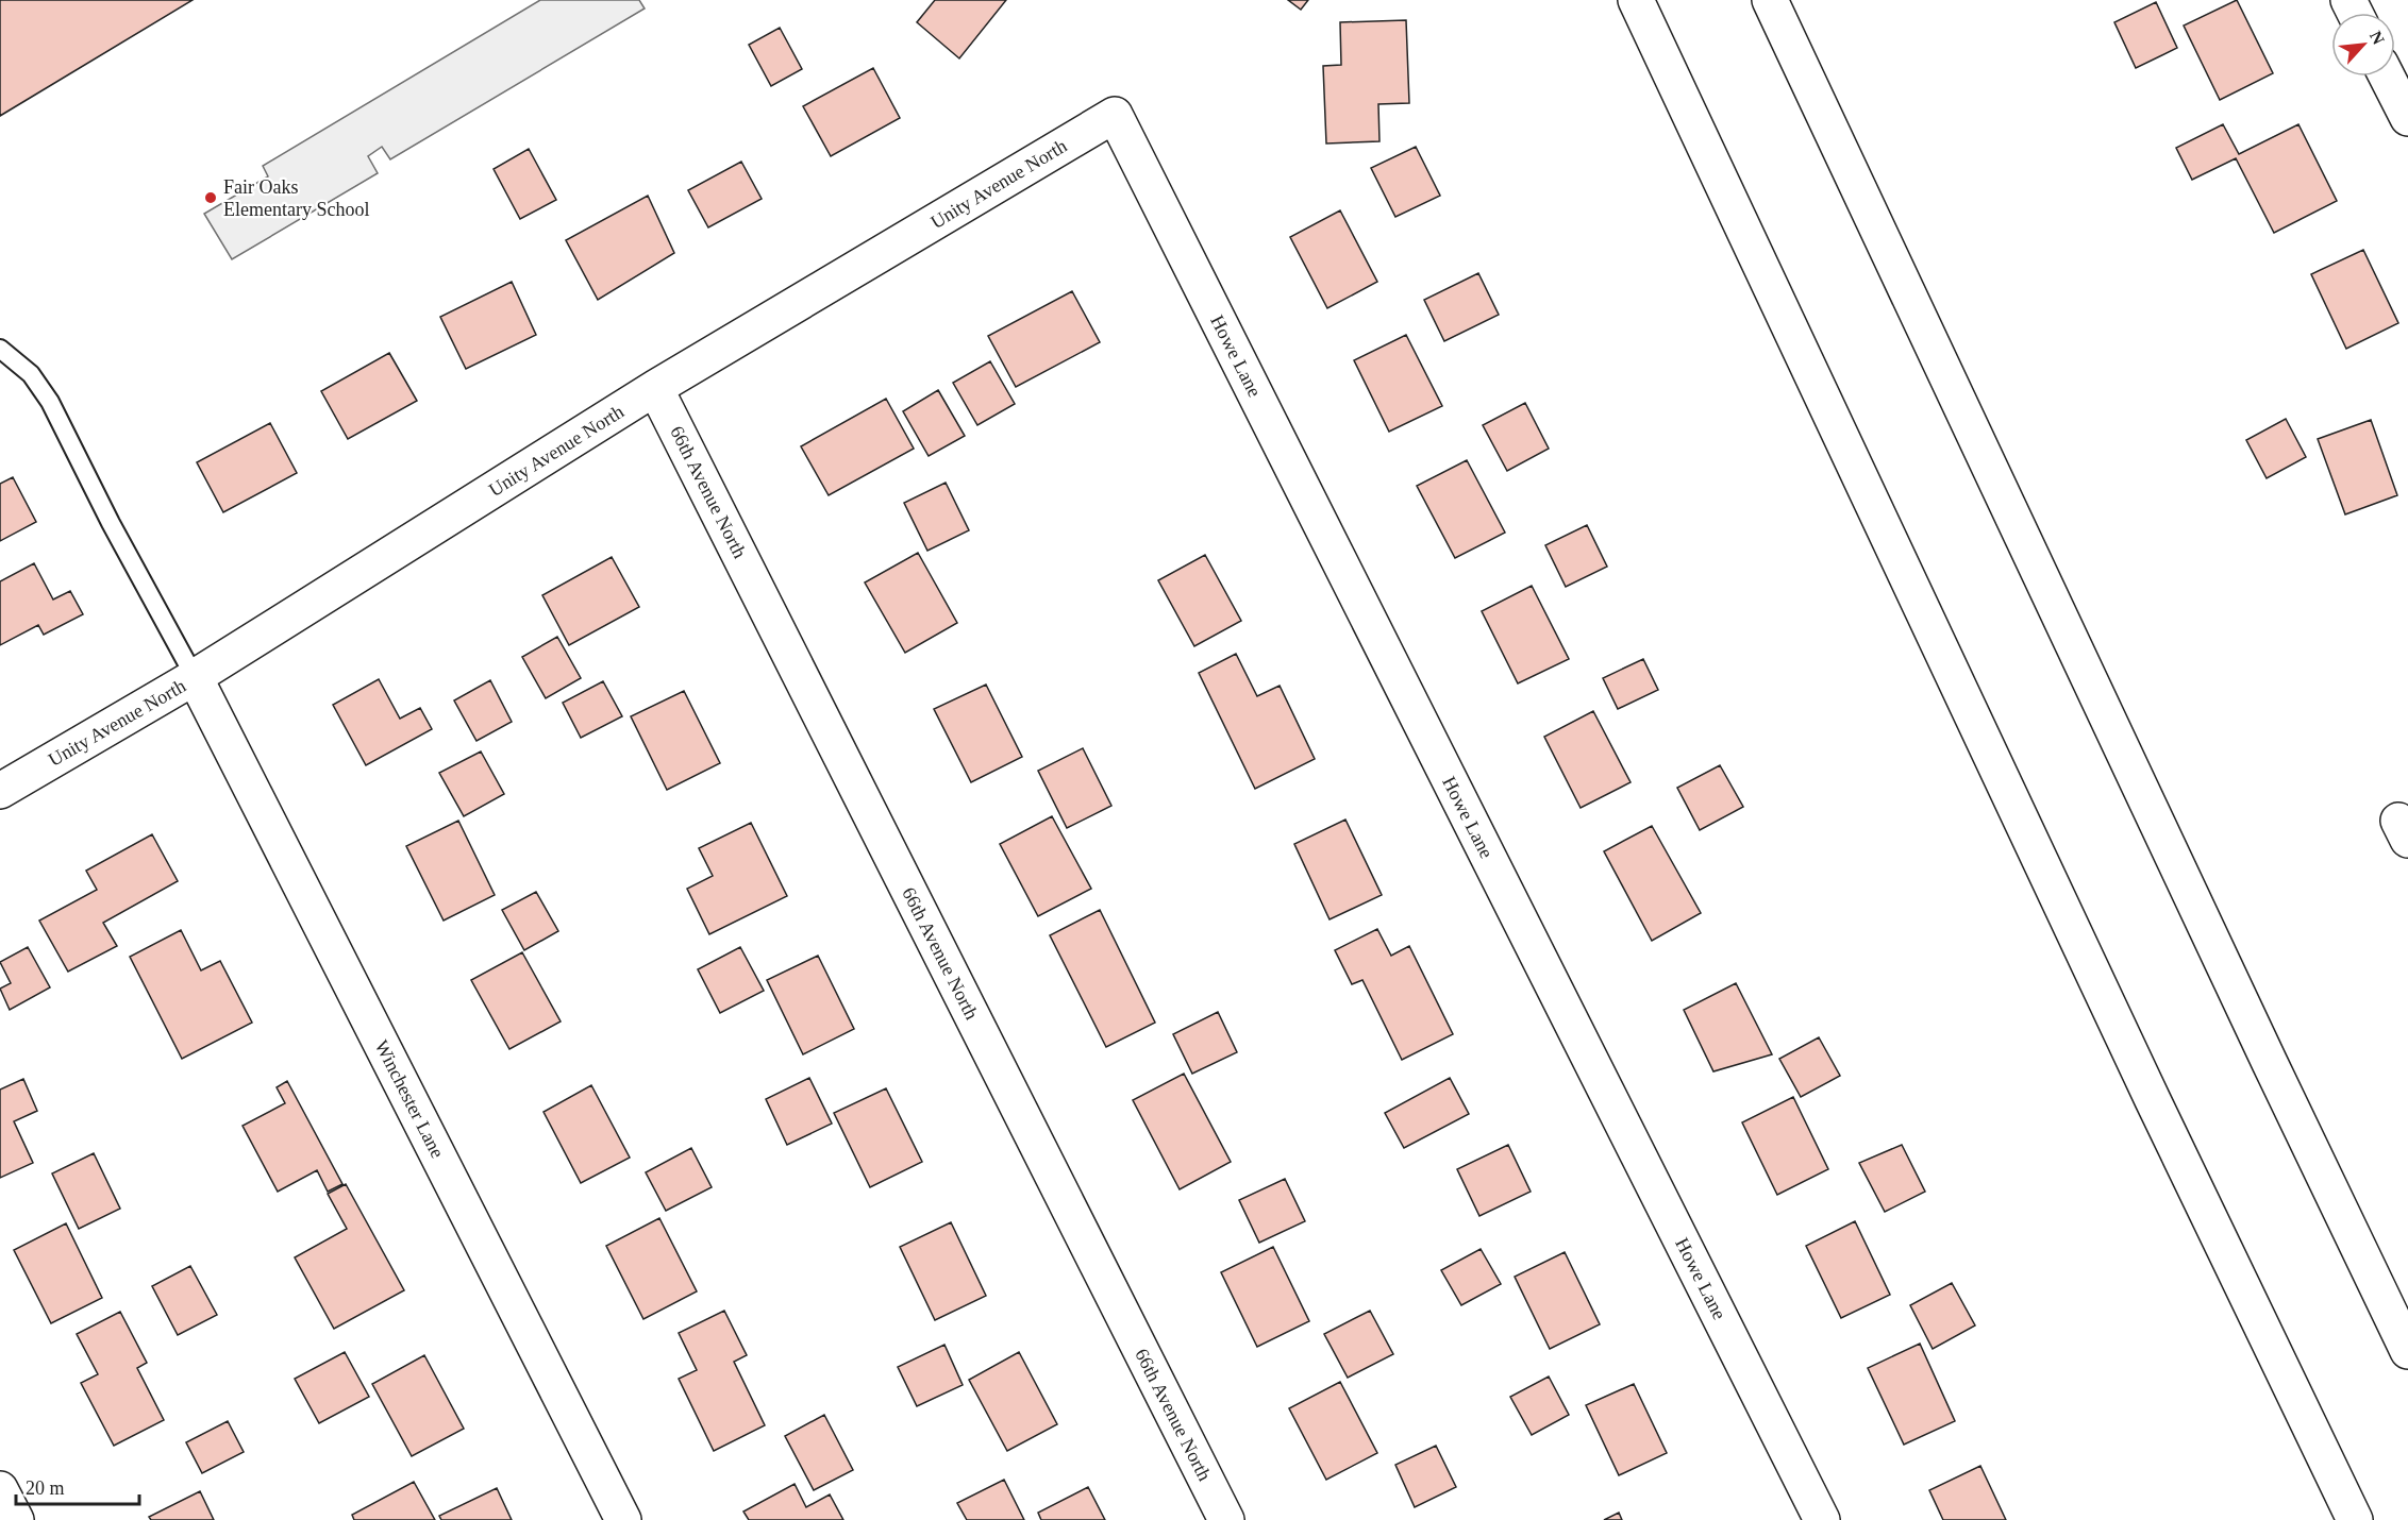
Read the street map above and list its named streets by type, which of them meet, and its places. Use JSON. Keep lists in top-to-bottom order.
{
  "streets": {
    "main road": [
      "Unity Avenue North",
      "Howe Lane",
      "66th Avenue North",
      "Winchester Lane"
    ]
  },
  "crossings": [
    ["Unity Avenue North", "Howe Lane"],
    ["Unity Avenue North", "66th Avenue North"],
    ["Unity Avenue North", "Winchester Lane"]
  ],
  "places": ["Fair Oaks Elementary School"],
  "scale_bar": "20 m",
  "north": "top right"
}
